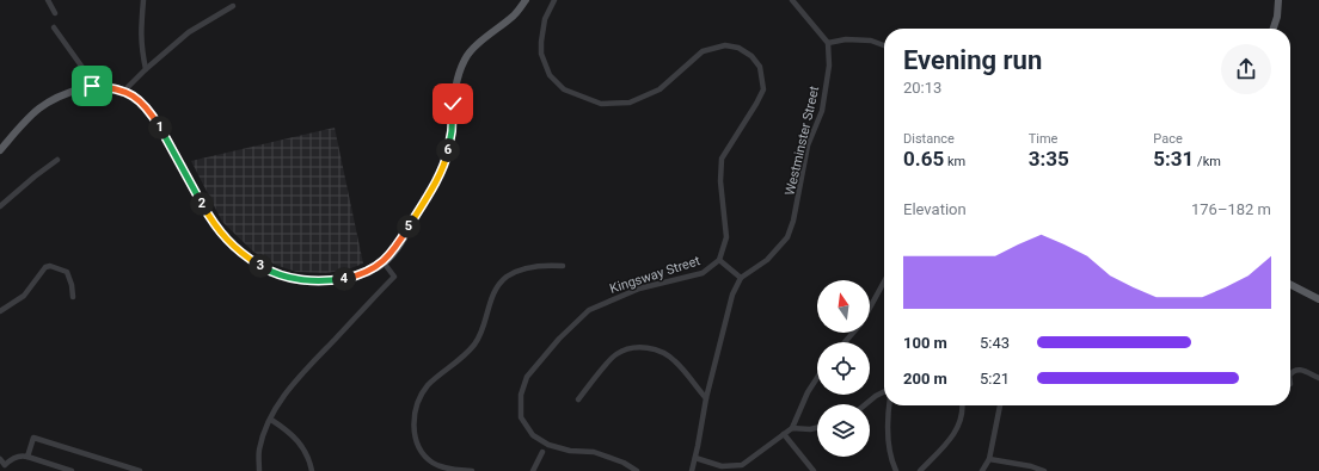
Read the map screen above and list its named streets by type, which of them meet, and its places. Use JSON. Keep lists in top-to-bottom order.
{
  "streets": {
    "street": ["Westminster Street", "Kingsway Street"]
  },
  "north": "top",
  "page": {
    "heading": ["Evening run", "20:13"],
    "stats": [
      ["Distance", "0.65 km"],
      ["Time", "3:35"],
      ["Pace", "5:31 /km"]
    ],
    "pins": [
      "1",
      "6",
      "2",
      "5",
      "3",
      "4"
    ],
    "chart": ["Elevation", "176–182 m"],
    "list": [
      {
        "name": "100 m",
        "note": "5:43"
      },
      {
        "name": "200 m",
        "note": "5:21"
      }
    ]
  }
}
